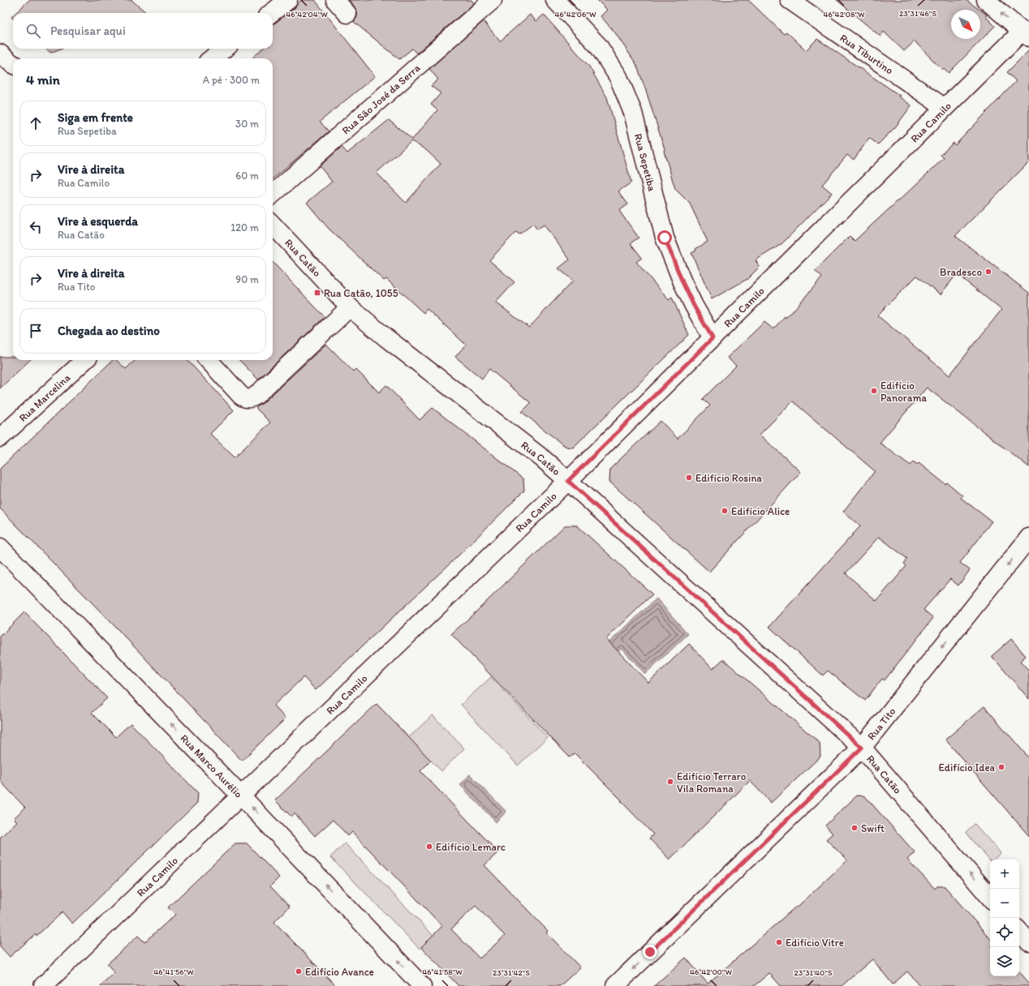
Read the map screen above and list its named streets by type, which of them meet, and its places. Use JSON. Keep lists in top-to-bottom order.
{
  "streets": {
    "street": [
      "Rua Tiburtino",
      "Rua São José da Serra",
      "Rua Camilo",
      "Rua Sepetiba",
      "Rua Catão",
      "Rua Marcelina",
      "Rua Tito",
      "Rua Marco Aurélio"
    ]
  },
  "crossings": [
    ["Rua Tiburtino", "Rua Camilo"],
    ["Rua Camilo", "Rua Sepetiba"],
    ["Rua Camilo", "Rua Catão"],
    ["Rua Camilo", "Rua Marco Aurélio"],
    ["Rua Catão", "Rua Tito"]
  ],
  "one_way": ["Rua Tito", "Rua Marco Aurélio"],
  "places": {
    "other": [
      "Bradesco",
      "Edifício Panorama",
      "Edifício Rosina",
      "Edifício Alice",
      "Edifício Idea",
      "Edifício Terraro Vila Romana",
      "Swift",
      "Edifício Lemarc",
      "Edifício Vitre",
      "Edifício Avance"
    ],
    "transit": ["Rua Catão, 1055"]
  },
  "north": "bottom right",
  "page": {
    "search": "Pesquisar aqui",
    "heading": ["4 min", "A pé · 300 m"],
    "list": [
      ["Siga em frente", "Rua Sepetiba", "30 m"],
      ["Vire à direita", "Rua Camilo", "60 m"],
      ["Vire à esquerda", "Rua Catão", "120 m"],
      ["Vire à direita", "Rua Tito", "90 m"],
      "Chegada ao destino"
    ],
    "map_buttons": ["+", "−"]
  },
  "coordinates": [
    "23°31'46\"S",
    "46°42'04\"W",
    "46°42'06\"W",
    "46°42'08\"W",
    "46°41'56\"W",
    "46°41'58\"W",
    "46°42'00\"W",
    "23°31'42\"S",
    "23°31'40\"S"
  ]
}
